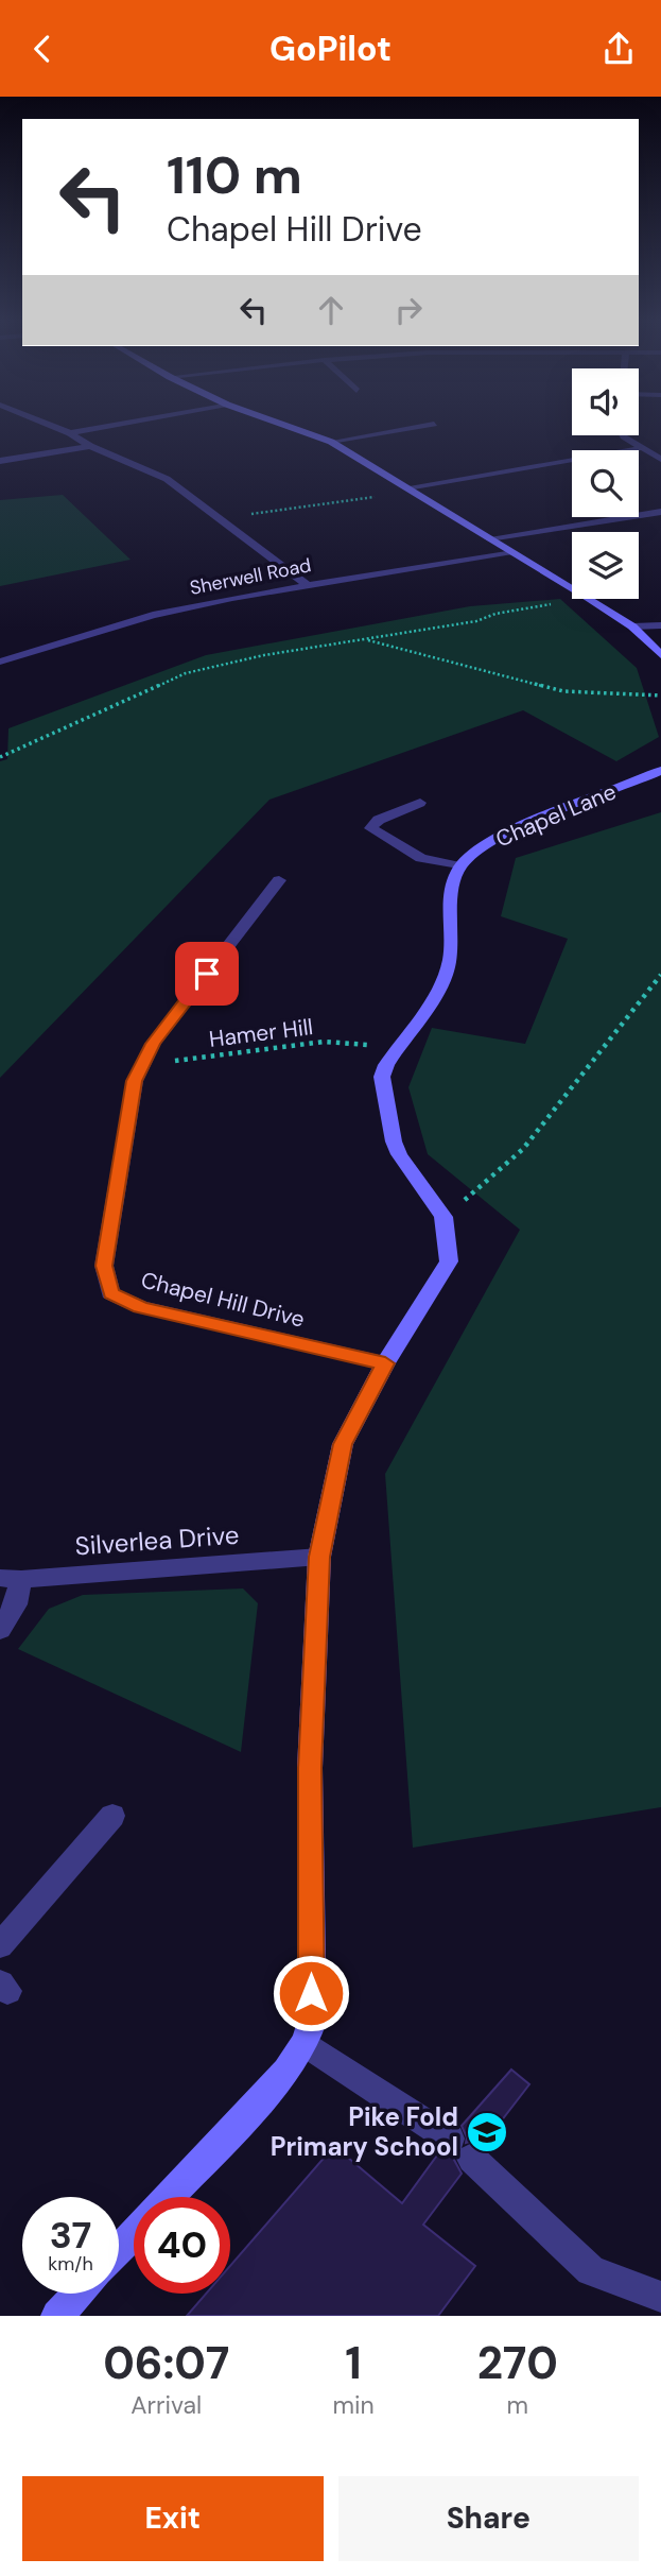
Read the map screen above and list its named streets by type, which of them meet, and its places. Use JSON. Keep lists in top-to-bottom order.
{
  "streets": {
    "street": [
      "Sherwell Road",
      "Chapel Lane",
      "Chapel Hill Drive",
      "Silverlea Drive"
    ],
    "path": ["Hamer Hill"]
  },
  "crossings": [
    ["Hamer Hill", "Chapel Hill Drive"]
  ],
  "places": {
    "school or university": ["Pike Fold Primary School"]
  },
  "page": {
    "header": "GoPilot",
    "turn": ["110 m", "Chapel Hill Drive"],
    "speed": "37 km/h",
    "limit": "40",
    "eta": [
      "06:07",
      "Arrival",
      "1",
      "min",
      "270",
      "m"
    ],
    "buttons": ["Exit", "Share"]
  }
}
